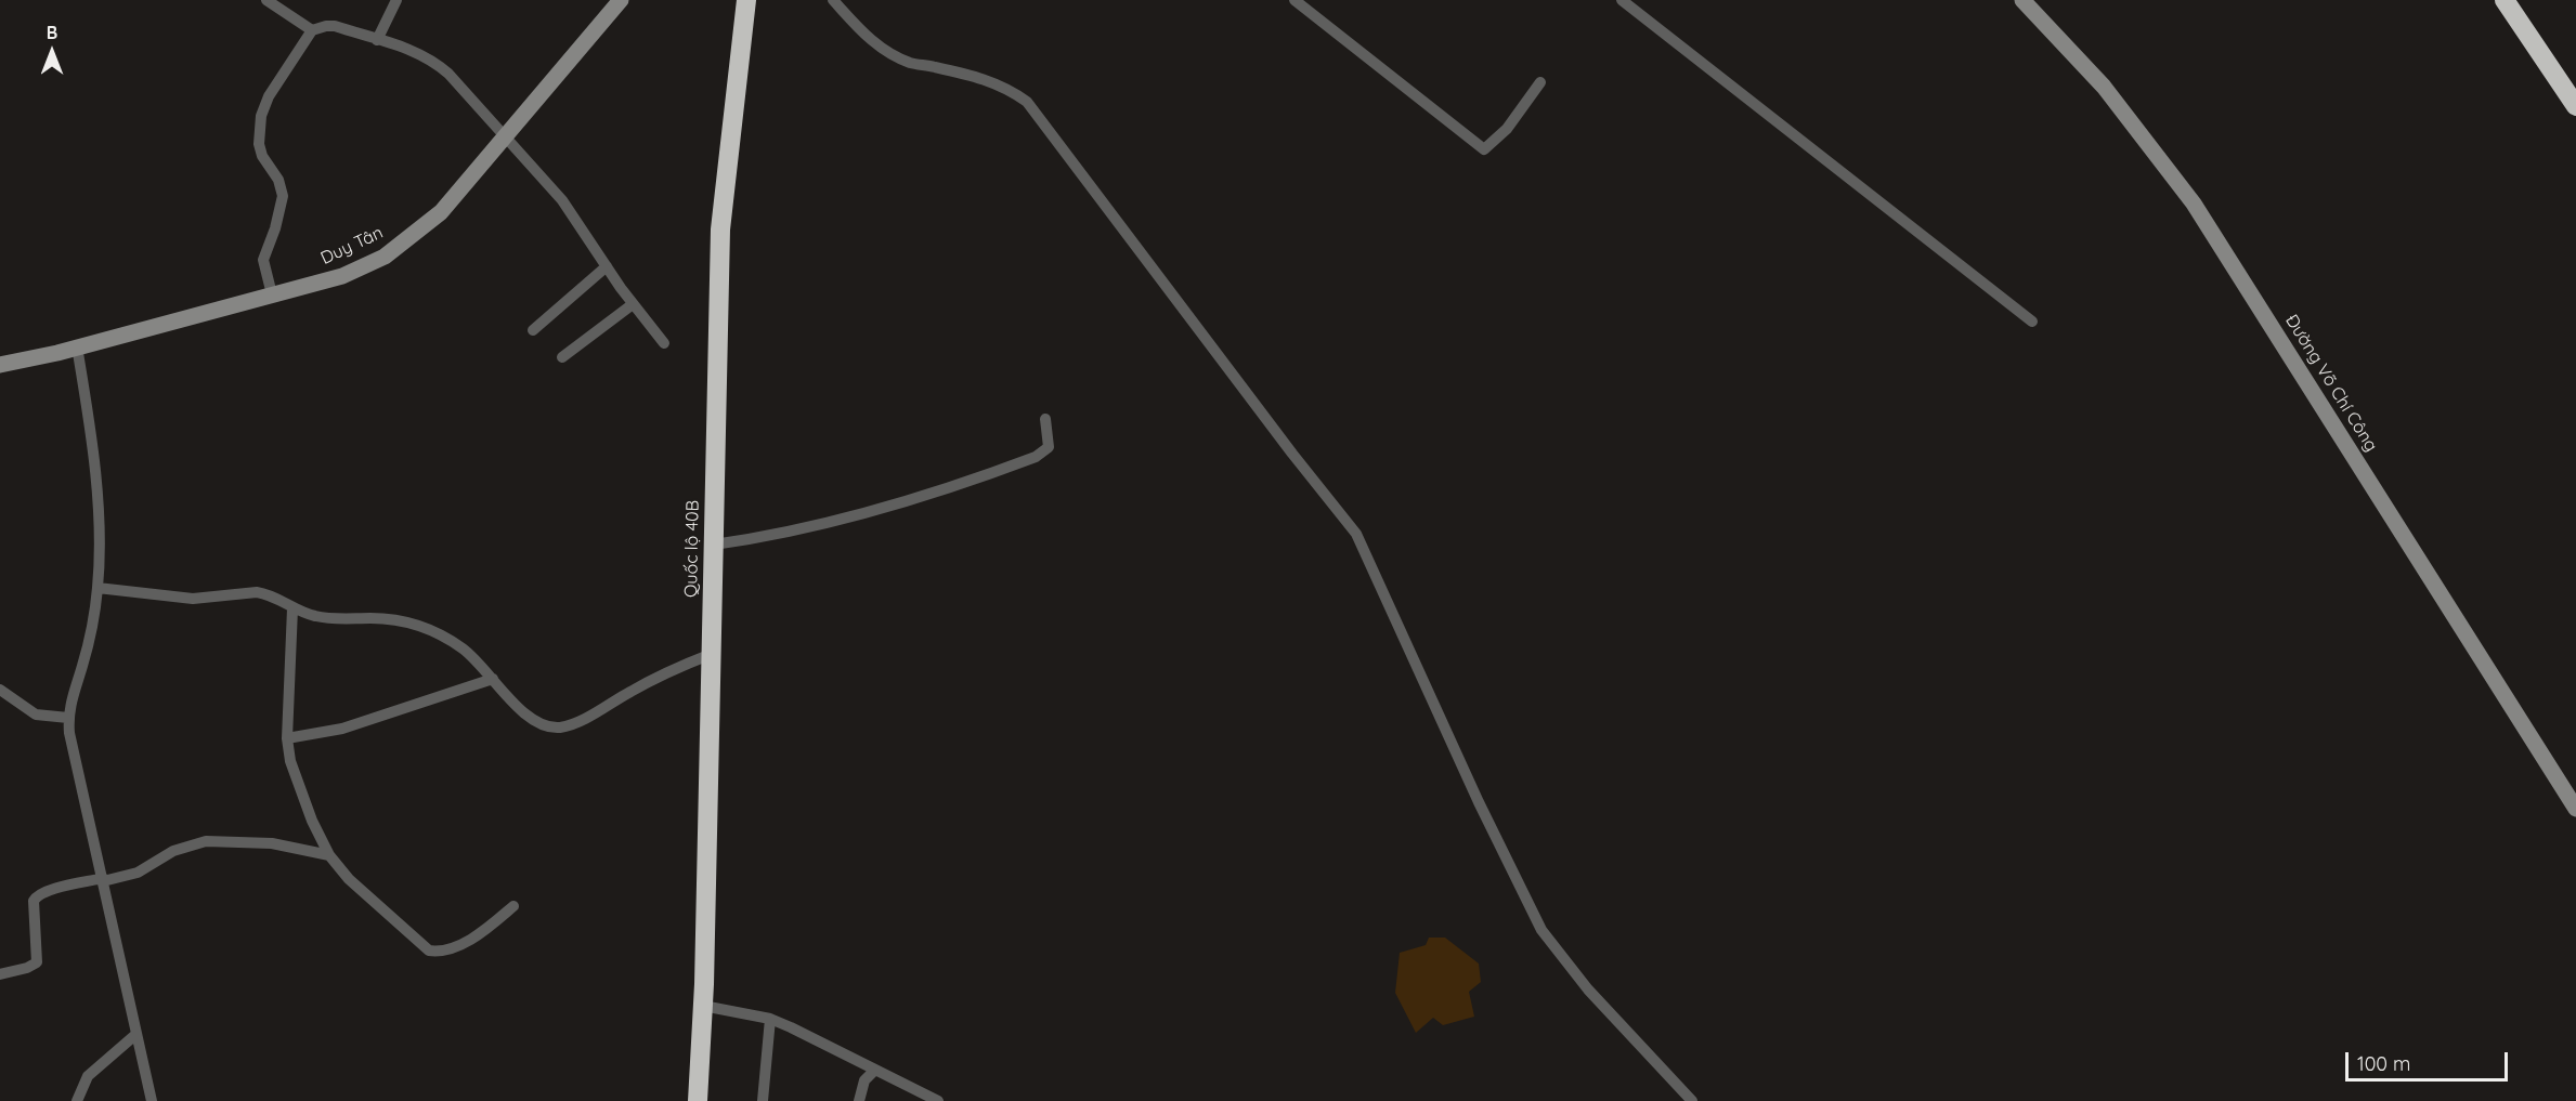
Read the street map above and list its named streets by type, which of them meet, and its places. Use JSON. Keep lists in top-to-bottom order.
{
  "streets": {
    "highway": ["Quốc lộ 40B"],
    "main road": ["Duy Tân", "Đường Võ Chí Công"]
  },
  "scale_bar": "100 m",
  "north": "top"
}
